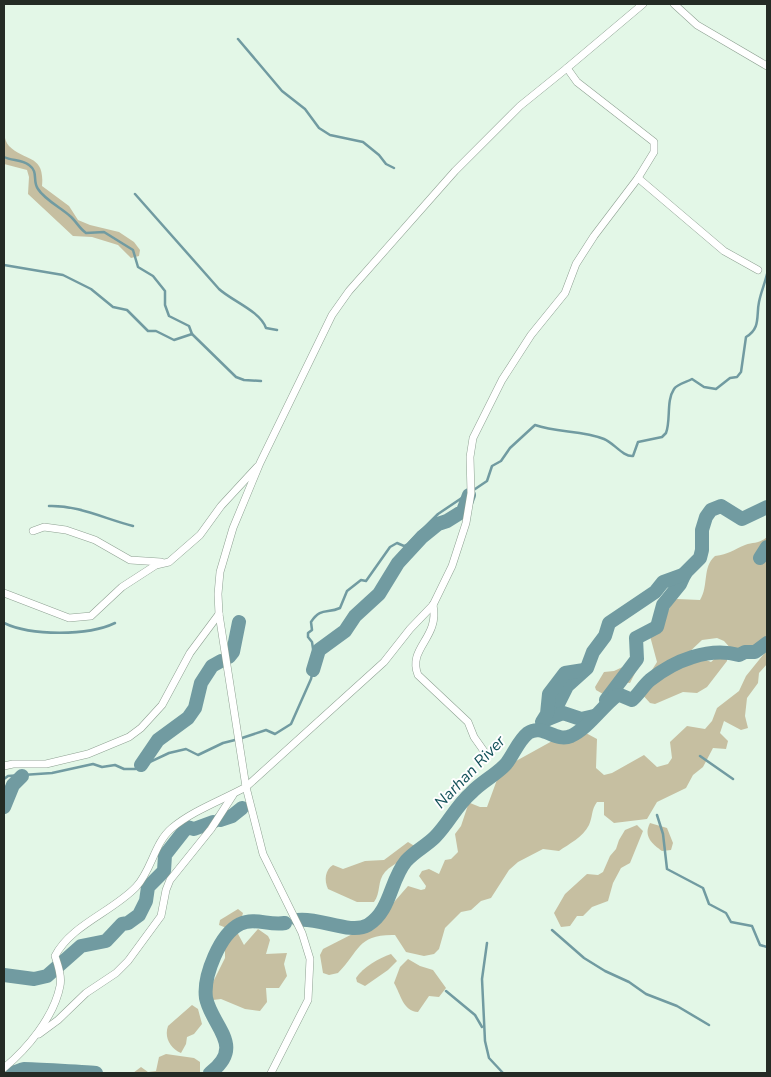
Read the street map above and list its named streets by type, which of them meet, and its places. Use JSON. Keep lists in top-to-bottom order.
{
  "water": ["Narhan River"]
}
